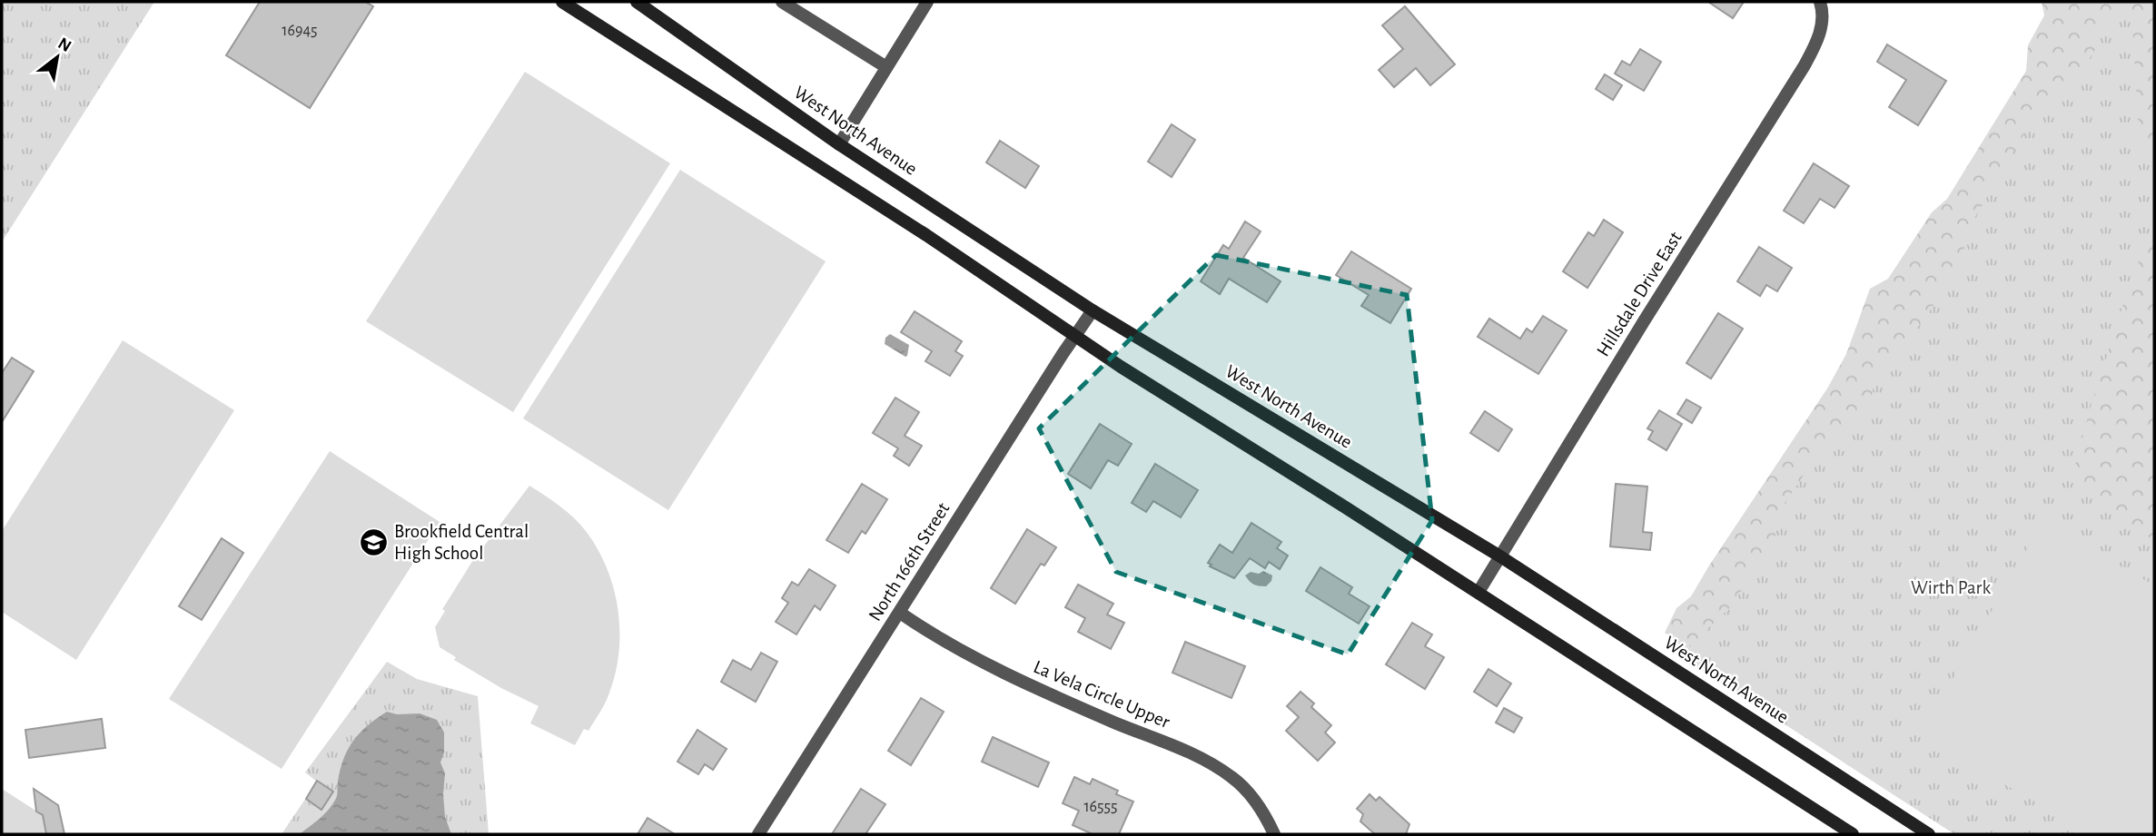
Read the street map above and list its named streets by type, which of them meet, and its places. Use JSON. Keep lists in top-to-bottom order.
{
  "streets": {
    "main road": ["West North Avenue"],
    "street": ["Hillsdale Drive East", "North 166th Street", "La Vela Circle Upper"]
  },
  "crossings": [
    ["West North Avenue", "Hillsdale Drive East"],
    ["West North Avenue", "North 166th Street"],
    ["North 166th Street", "La Vela Circle Upper"]
  ],
  "parks": ["Wirth Park"],
  "places": {
    "school or university": ["Brookfield Central High School"]
  },
  "house_numbers": ["16945", "16555"],
  "north": "top right"
}
